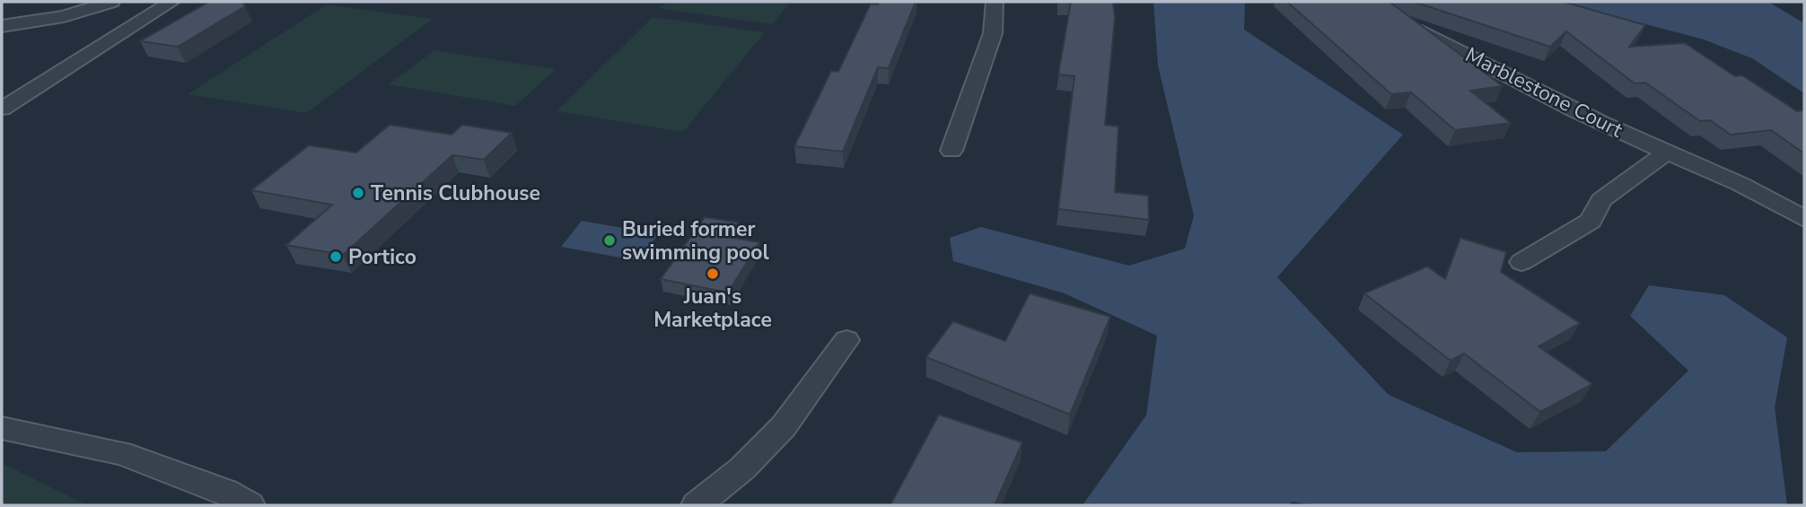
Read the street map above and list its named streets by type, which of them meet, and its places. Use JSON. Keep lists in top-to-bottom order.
{
  "streets": {
    "street": ["Marblestone Court"]
  },
  "places": [
    "Tennis Clubhouse",
    "Buried former swimming pool",
    "Portico",
    "Juan's Marketplace"
  ]
}
